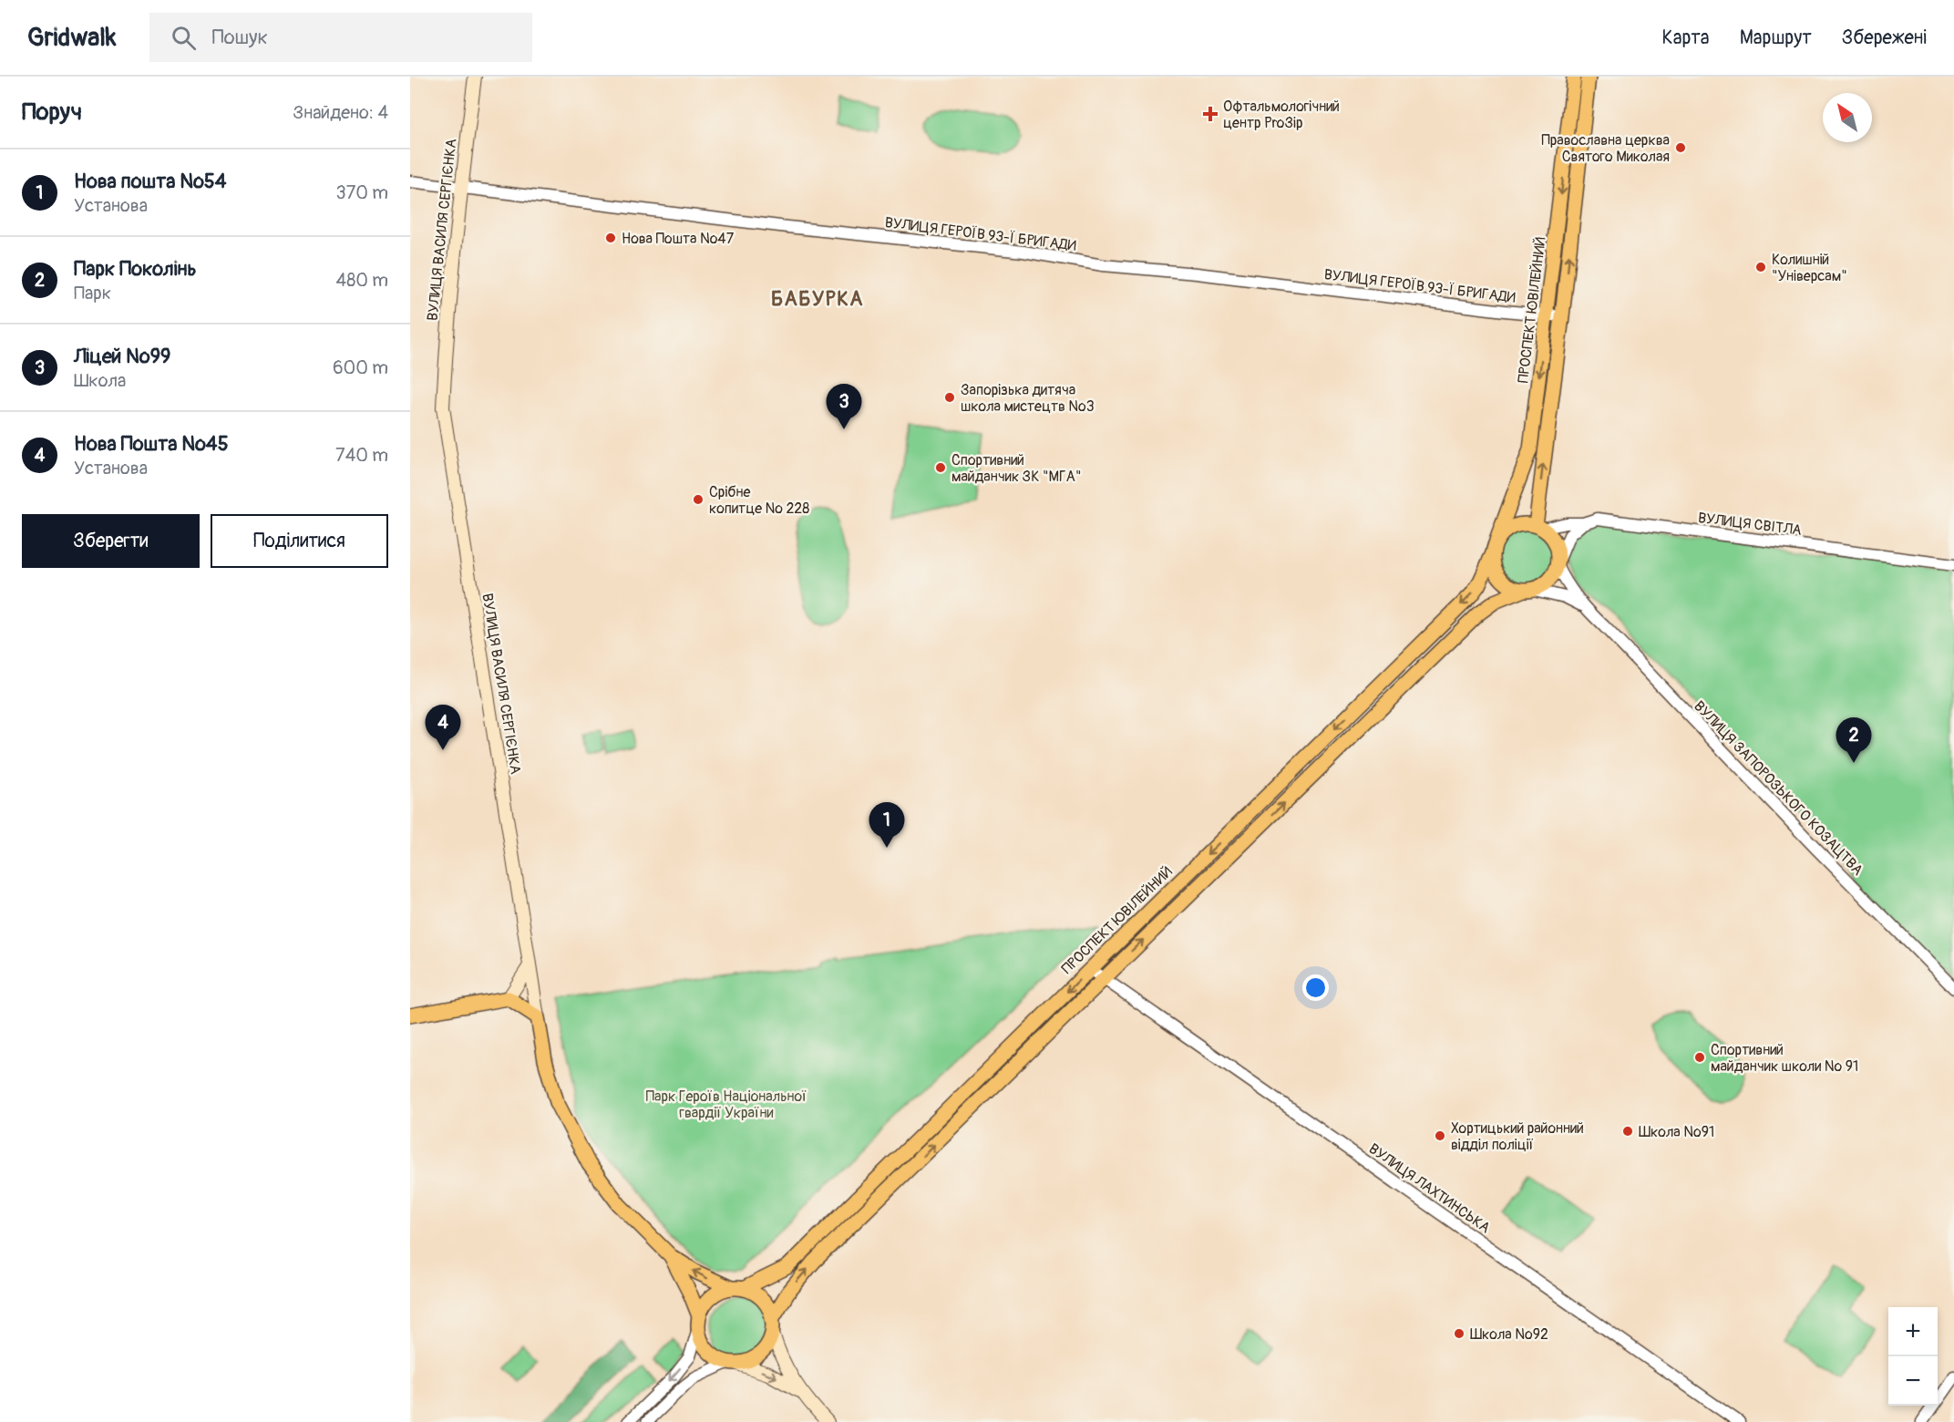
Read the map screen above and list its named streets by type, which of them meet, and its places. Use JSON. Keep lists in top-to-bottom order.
{
  "streets": {
    "main road": ["ВУЛИЦЯ ВАСИЛЯ СЕРГІЄНКА", "ПРОСПЕКТ ЮВІЛЕЙНИЙ"],
    "street": [
      "ВУЛИЦЯ ГЕРОЇВ 93-Ї БРИГАДИ",
      "ВУЛИЦЯ СВІТЛА",
      "ВУЛИЦЯ ЗАПОРОЗЬКОГО КОЗАЦТВА",
      "ВУЛИЦЯ ЛАХТИНСЬКА"
    ]
  },
  "crossings": [
    ["ВУЛИЦЯ ВАСИЛЯ СЕРГІЄНКА", "ВУЛИЦЯ ГЕРОЇВ 93-Ї БРИГАДИ"],
    ["ВУЛИЦЯ ВАСИЛЯ СЕРГІЄНКА", "ПРОСПЕКТ ЮВІЛЕЙНИЙ"],
    ["ВУЛИЦЯ ГЕРОЇВ 93-Ї БРИГАДИ", "ПРОСПЕКТ ЮВІЛЕЙНИЙ"],
    ["ПРОСПЕКТ ЮВІЛЕЙНИЙ", "ВУЛИЦЯ СВІТЛА"],
    ["ПРОСПЕКТ ЮВІЛЕЙНИЙ", "ВУЛИЦЯ ЗАПОРОЗЬКОГО КОЗАЦТВА"],
    ["ПРОСПЕКТ ЮВІЛЕЙНИЙ", "ВУЛИЦЯ ЛАХТИНСЬКА"],
    ["ВУЛИЦЯ СВІТЛА", "ВУЛИЦЯ ЗАПОРОЗЬКОГО КОЗАЦТВА"]
  ],
  "districts": ["БАБУРКА"],
  "parks": ["Парк Героїв Національної гвардії України"],
  "places": {
    "health": ["Офтальмологічний центр ProЗір"],
    "other": [
      "Православна церква Святого Миколая",
      "Нова Пошта №47",
      "Колишній \"Універсам\"",
      "Запорізька дитяча школа мистецтв №3",
      "Спортивний майданчик ЗК \"МГА\"",
      "Срібне копитце № 228",
      "Спортивний майданчик школи № 91",
      "Школа №91",
      "Хортицький районний відділ поліції",
      "Школа №92"
    ]
  },
  "north": "top left",
  "page": {
    "header": "Gridwalk",
    "search": "Пошук",
    "nav": ["Карта", "Маршрут", "Збережені"],
    "heading": ["Поруч", "Знайдено: 4"],
    "list": [
      {
        "mark": "1",
        "name": "Нова пошта №54",
        "note": "Установа",
        "value": "370 m"
      },
      {
        "mark": "2",
        "name": "Парк Поколінь",
        "note": "Парк",
        "value": "480 m"
      },
      {
        "mark": "3",
        "name": "Ліцей №99",
        "note": "Школа",
        "value": "600 m"
      },
      {
        "mark": "4",
        "name": "Нова Пошта №45",
        "note": "Установа",
        "value": "740 m"
      }
    ],
    "pins": [
      "3",
      "4",
      "2",
      "1"
    ],
    "buttons": ["Зберегти", "Поділитися"],
    "map_buttons": ["+", "−"]
  }
}
